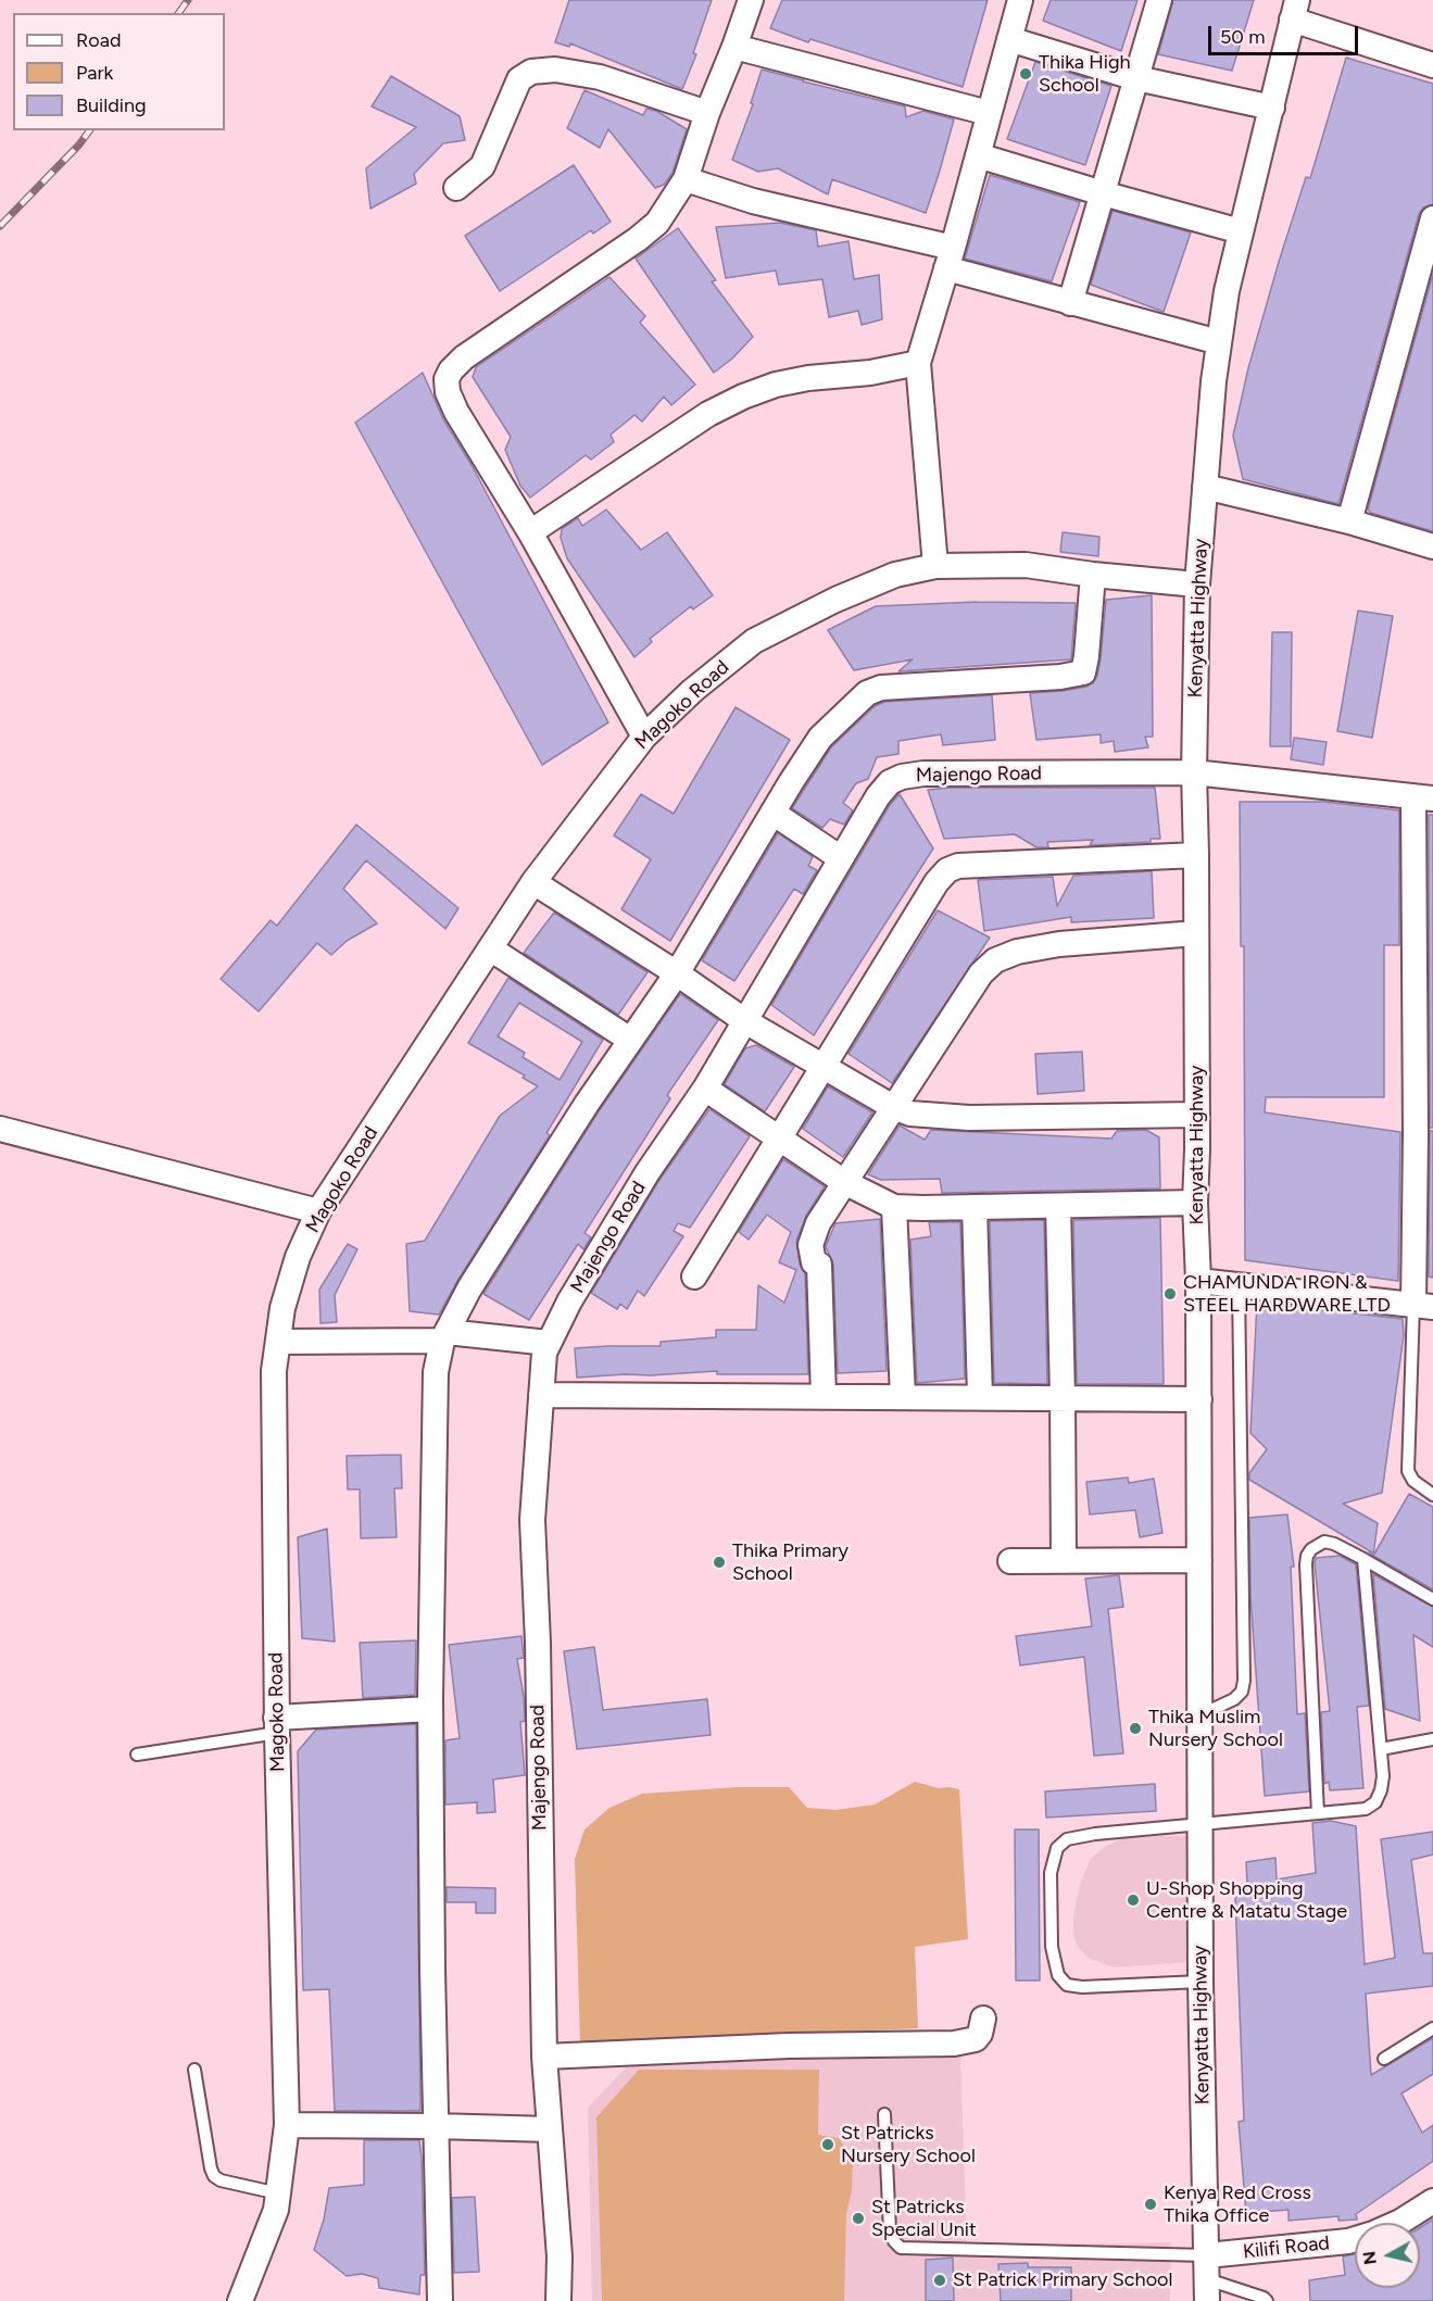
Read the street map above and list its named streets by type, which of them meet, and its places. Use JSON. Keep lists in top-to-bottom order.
{
  "streets": {
    "street": [
      "Kenyatta Highway",
      "Magoko Road",
      "Majengo Road",
      "Kilifi Road"
    ]
  },
  "crossings": [
    ["Kenyatta Highway", "Magoko Road"],
    ["Kenyatta Highway", "Majengo Road"],
    ["Kenyatta Highway", "Kilifi Road"]
  ],
  "places": [
    "Thika High School",
    "CHAMUNDA IRON & STEEL HARDWARE LTD",
    "Thika Primary School",
    "Thika Muslim Nursery School",
    "U-Shop Shopping Centre & Matatu Stage",
    "St Patricks Nursery School",
    "Kenya Red Cross Thika Office",
    "St Patricks Special Unit",
    "St Patrick Primary School"
  ],
  "legend": ["Road", "Park", "Building"],
  "scale_bar": "50 m",
  "north": "left"
}
